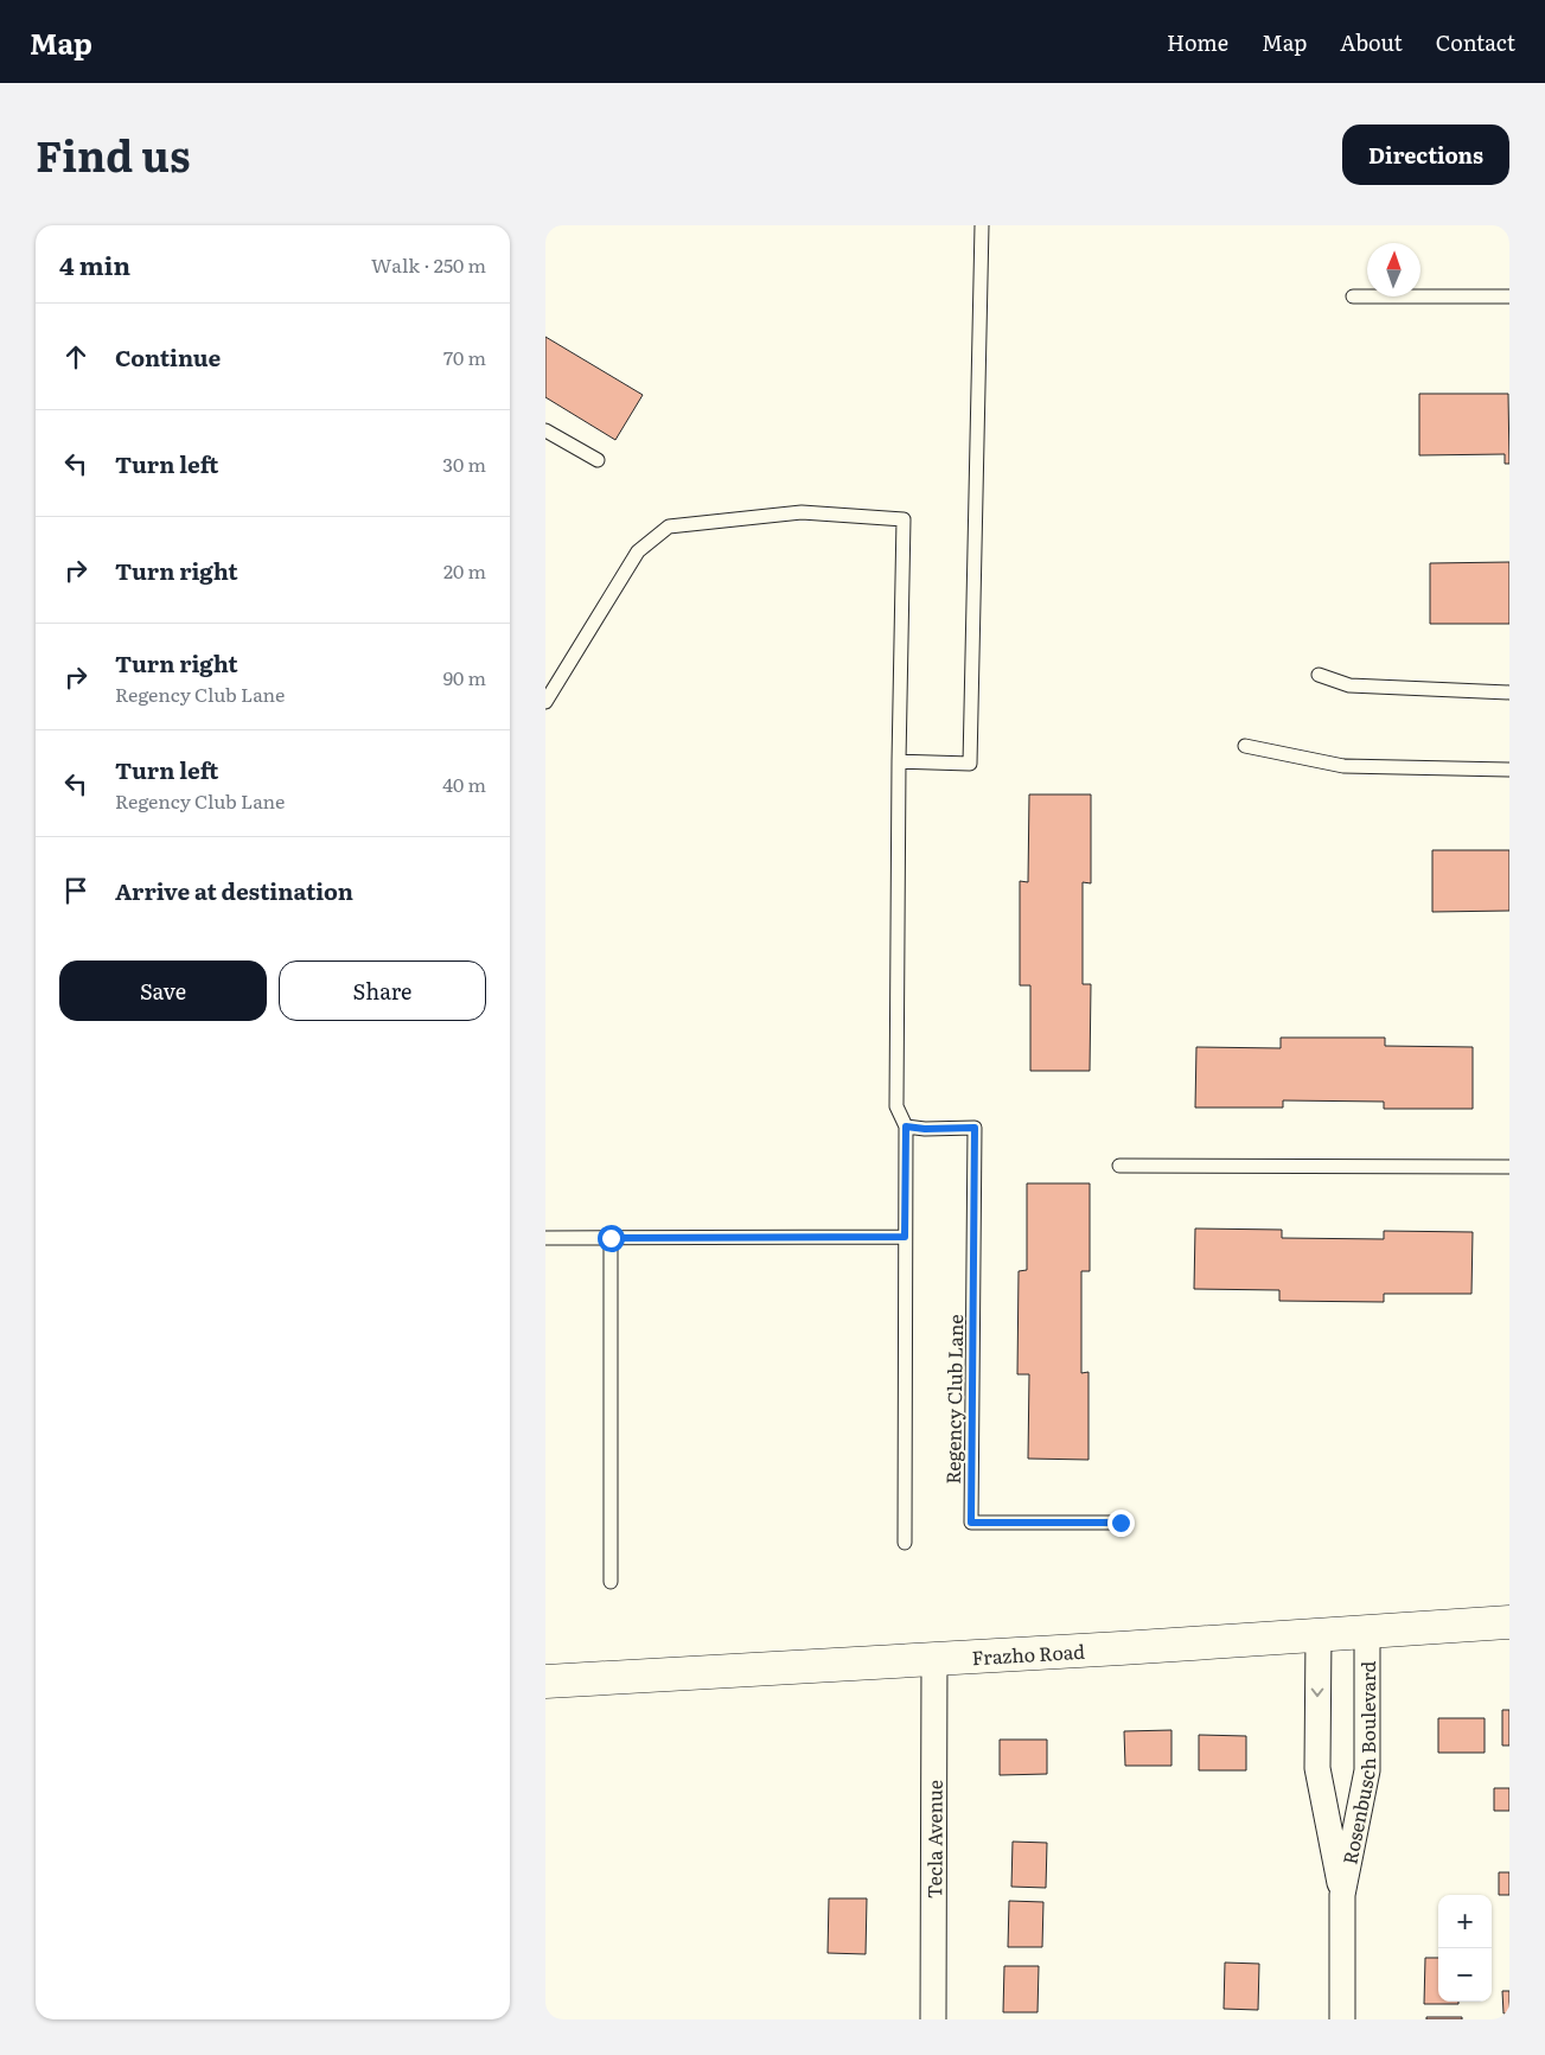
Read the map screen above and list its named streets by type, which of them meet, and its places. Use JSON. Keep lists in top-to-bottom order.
{
  "streets": {
    "street": ["Frazho Road", "Rosenbusch Boulevard", "Tecla Avenue"],
    "lane": ["Regency Club Lane"]
  },
  "crossings": [
    ["Frazho Road", "Rosenbusch Boulevard"],
    ["Frazho Road", "Tecla Avenue"]
  ],
  "north": "top",
  "page": {
    "header": "Map",
    "nav": [
      "Home",
      "Map",
      "About",
      "Contact"
    ],
    "title": "Find us",
    "buttons": [
      "Directions",
      ["Save", "Share"]
    ],
    "heading": ["4 min", "Walk · 250 m"],
    "list": [
      ["Continue", "70 m"],
      ["Turn left", "30 m"],
      ["Turn right", "20 m"],
      ["Turn right", "Regency Club Lane", "90 m"],
      ["Turn left", "Regency Club Lane", "40 m"],
      "Arrive at destination"
    ],
    "map_buttons": ["+", "−"]
  }
}
